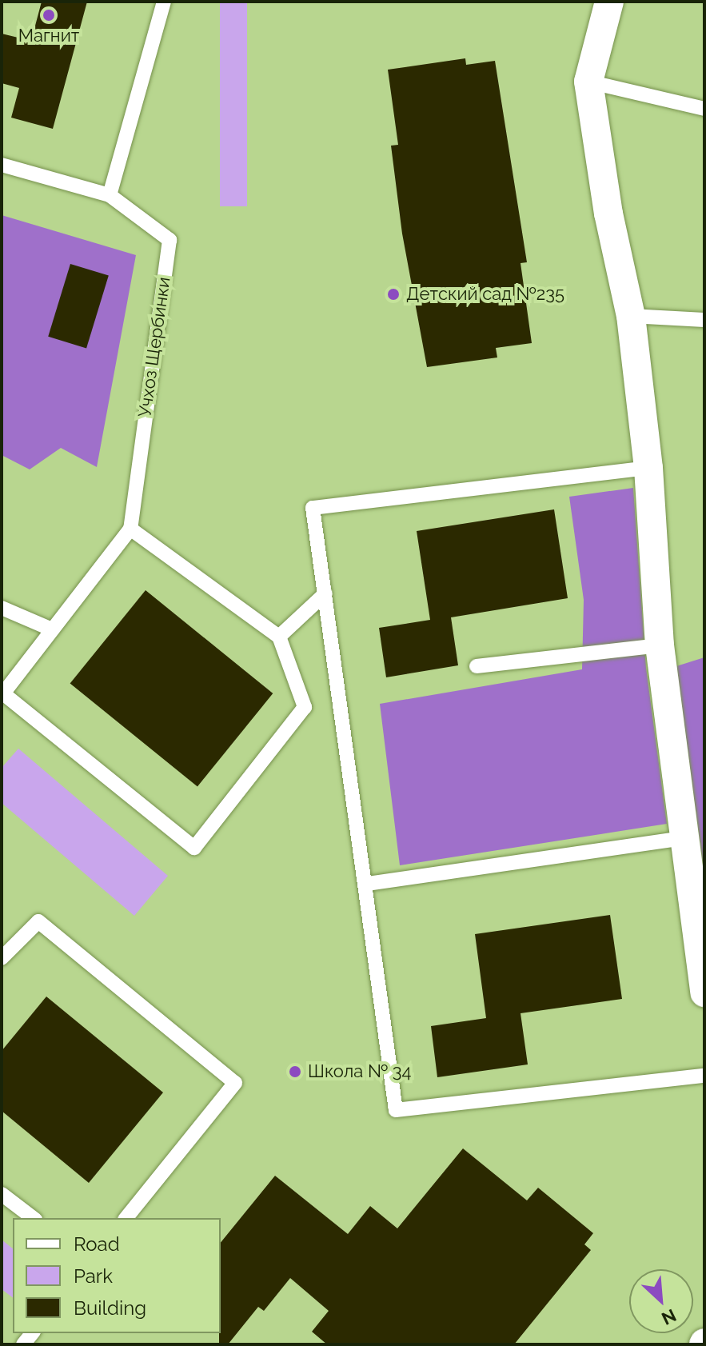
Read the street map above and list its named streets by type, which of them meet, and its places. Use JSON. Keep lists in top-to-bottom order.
{
  "streets": {
    "lane": ["Учхоз Щербинки"]
  },
  "places": ["Магнит", "Детский сад №235", "Школа № 34"],
  "legend": ["Road", "Park", "Building"],
  "north": "bottom right"
}
